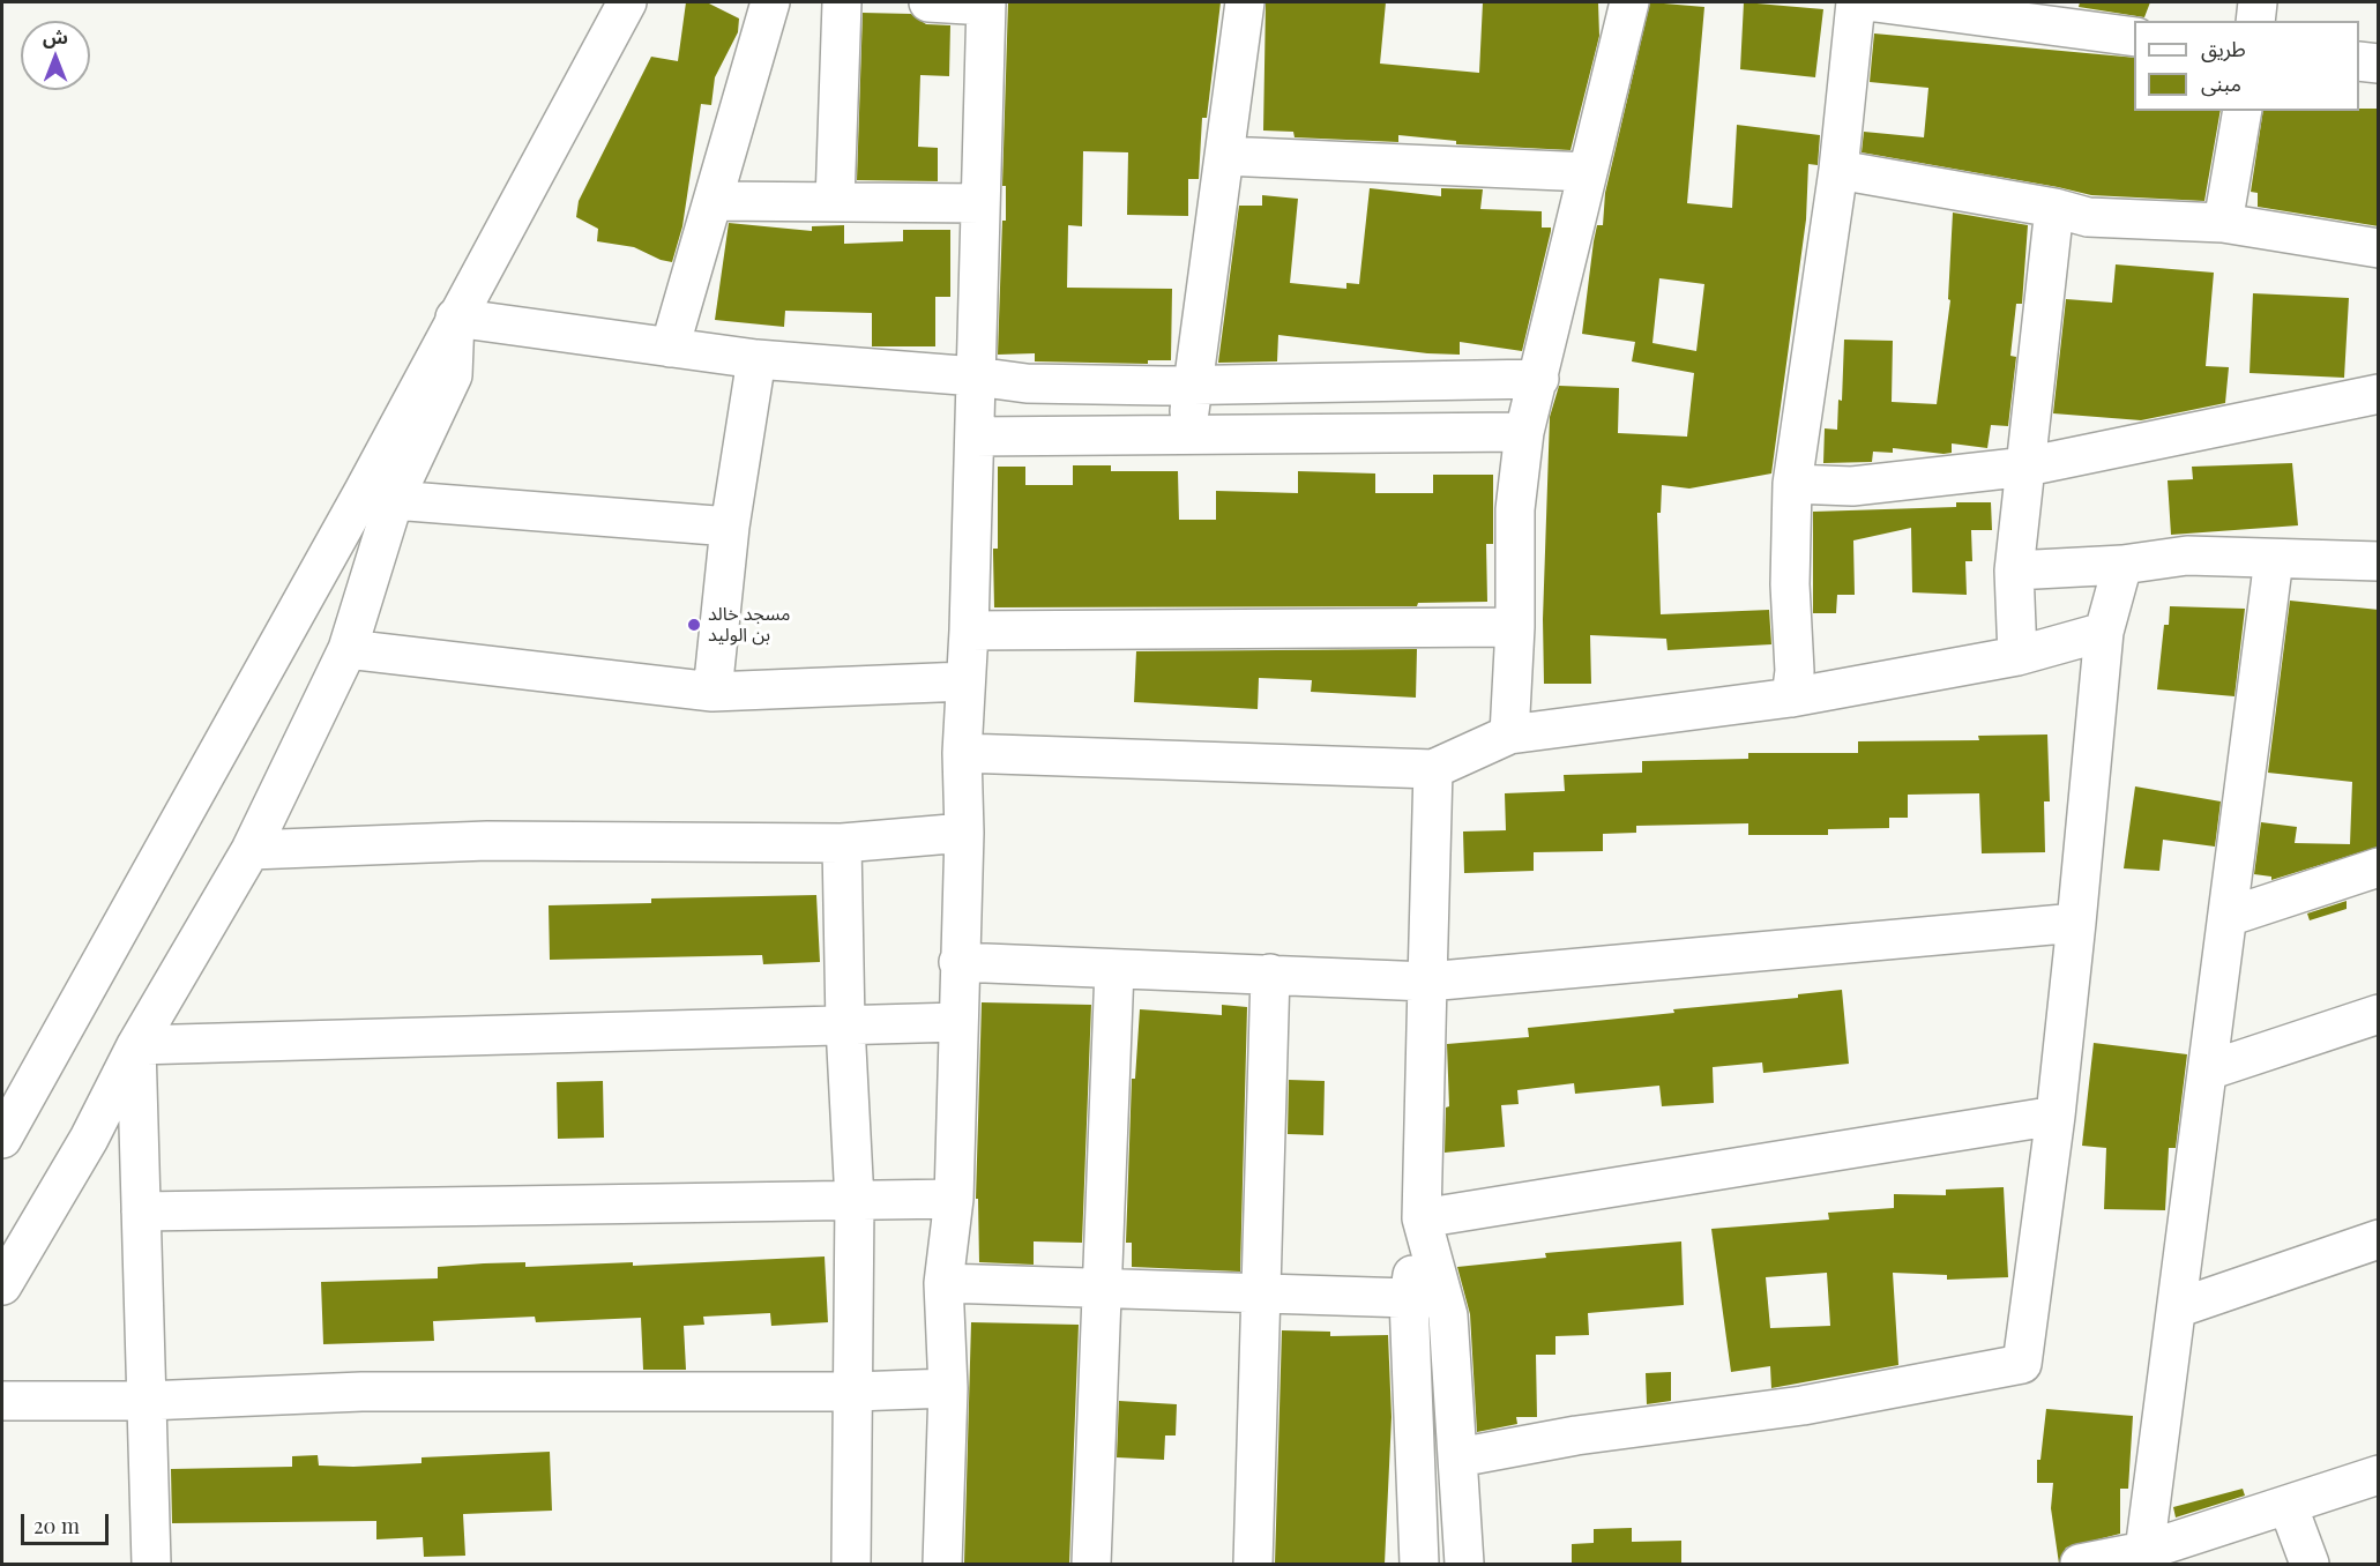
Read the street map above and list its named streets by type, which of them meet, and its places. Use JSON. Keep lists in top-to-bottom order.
{
  "places": ["مسجد خالد بن الوليد"],
  "legend": ["طريق", "مبنى"],
  "scale_bar": "20 m",
  "north": "top"
}
